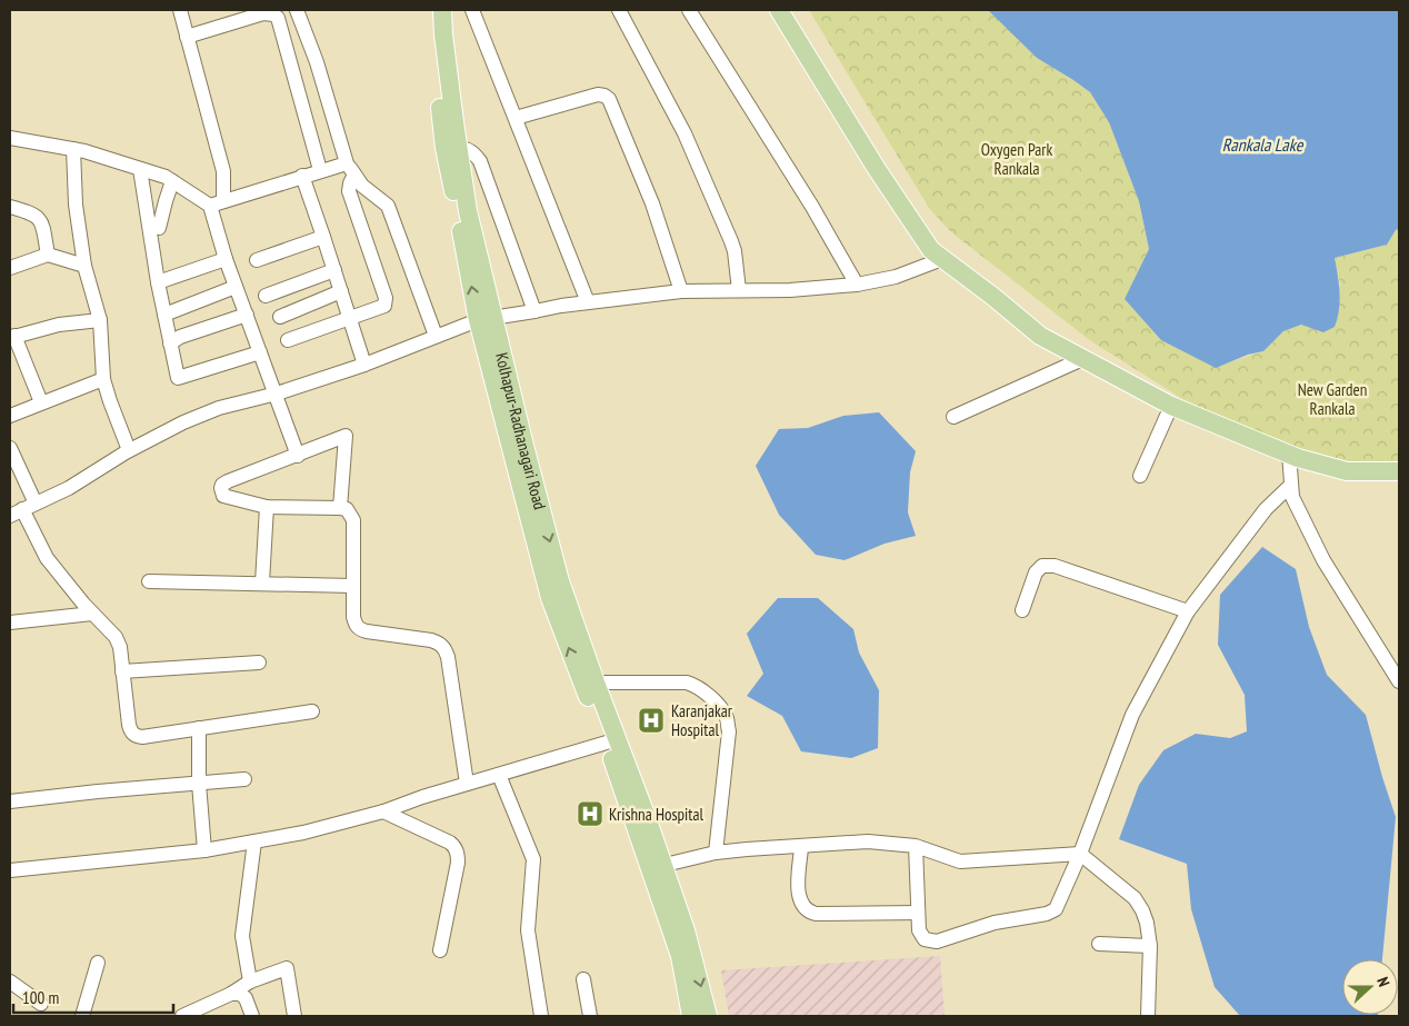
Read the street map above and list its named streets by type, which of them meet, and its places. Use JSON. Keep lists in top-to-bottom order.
{
  "streets": {
    "main road": ["Kolhapur-Radhanagari Road"]
  },
  "water": ["Rankala Lake"],
  "parks": ["Oxygen Park Rankala", "New Garden Rankala"],
  "places": {
    "hospital": ["Karanjakar Hospital", "Krishna Hospital"]
  },
  "scale_bar": "100 m",
  "north": "right"
}
